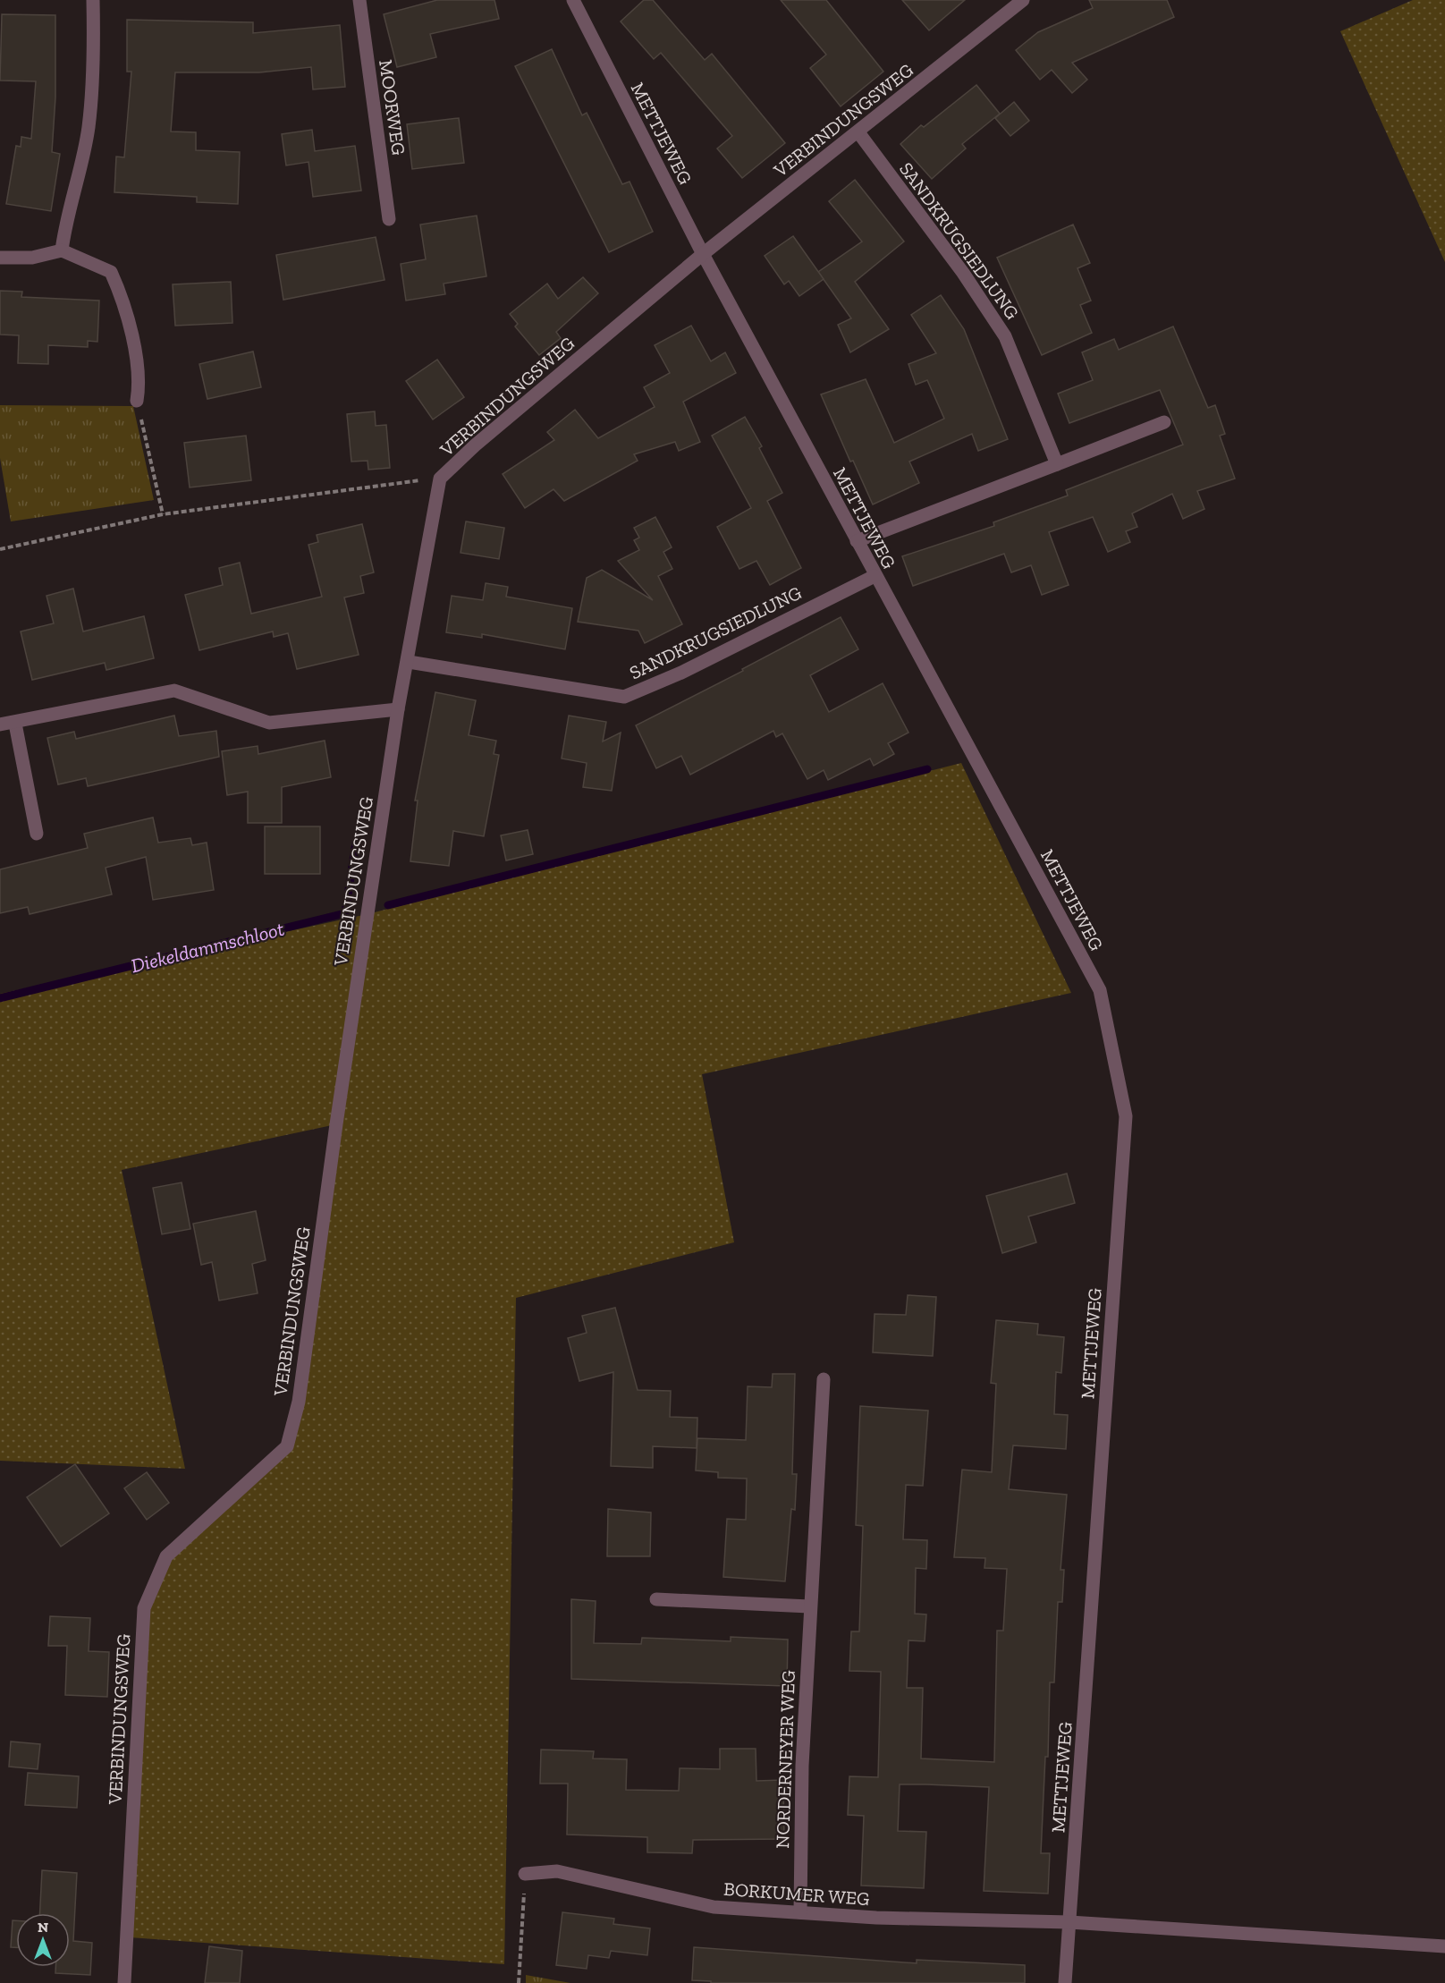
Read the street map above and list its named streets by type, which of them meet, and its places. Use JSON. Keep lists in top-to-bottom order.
{
  "streets": {
    "street": [
      "MOORWEG",
      "VERBINDUNGSWEG",
      "METTJEWEG",
      "SANDKRUGSIEDLUNG",
      "NORDERNEYER WEG",
      "BORKUMER WEG"
    ]
  },
  "crossings": [
    ["VERBINDUNGSWEG", "METTJEWEG"],
    ["VERBINDUNGSWEG", "SANDKRUGSIEDLUNG"],
    ["METTJEWEG", "SANDKRUGSIEDLUNG"],
    ["METTJEWEG", "BORKUMER WEG"],
    ["NORDERNEYER WEG", "BORKUMER WEG"]
  ],
  "water": ["Diekeldammschloot"],
  "north": "top"
}
